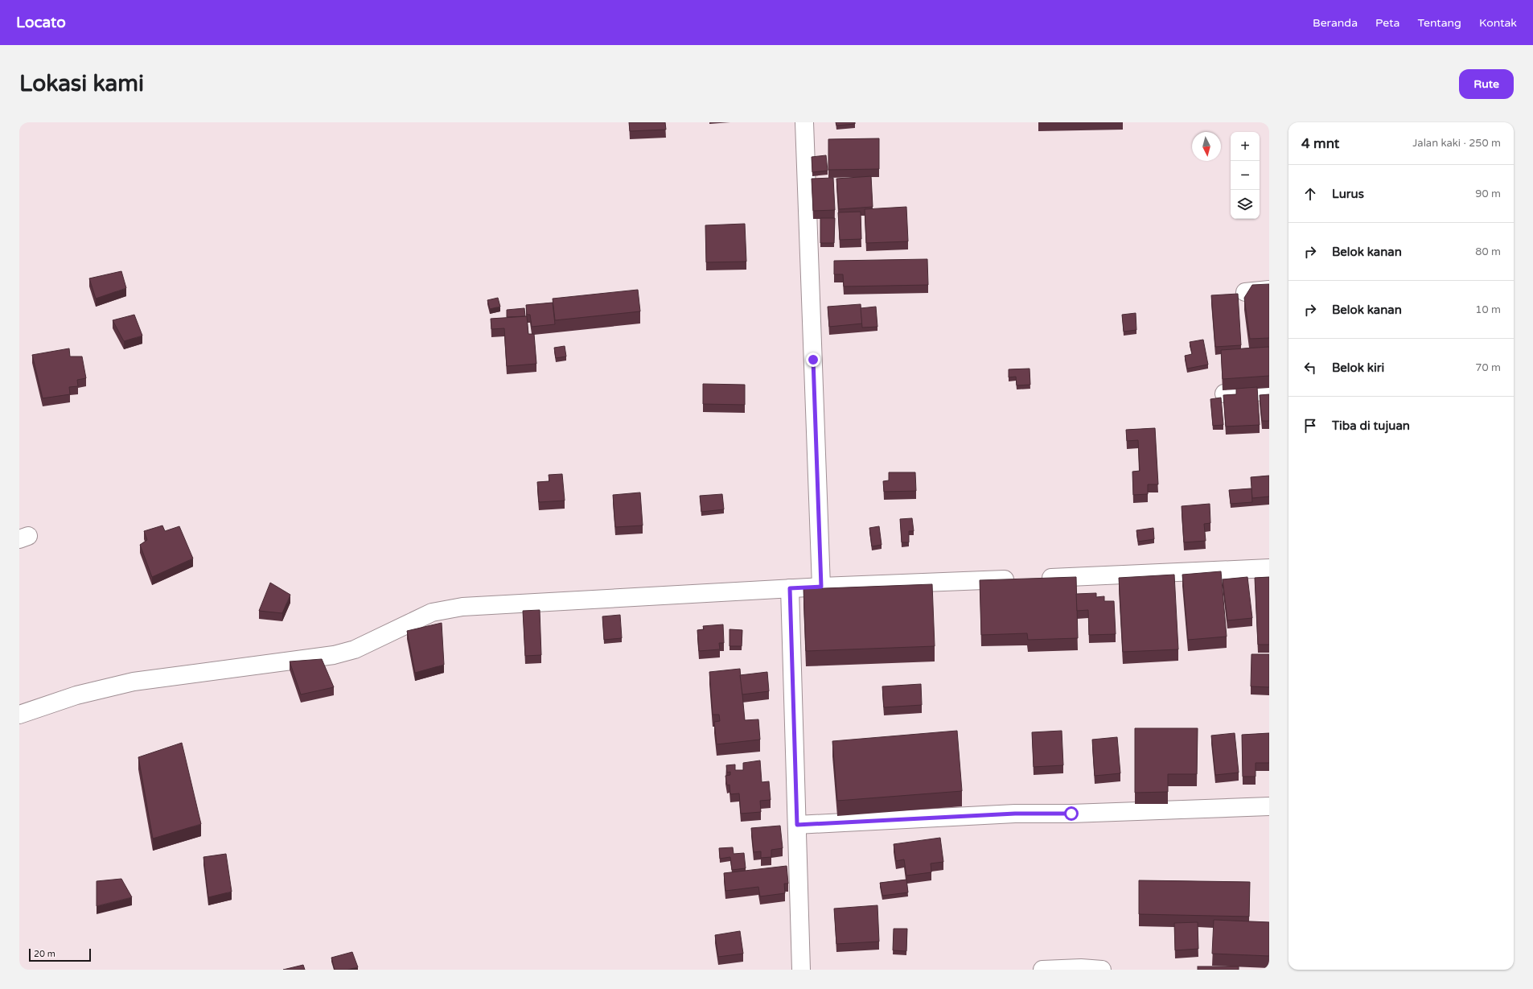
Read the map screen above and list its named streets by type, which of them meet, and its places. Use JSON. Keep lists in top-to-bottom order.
{
  "scale_bar": "20 m",
  "north": "bottom",
  "page": {
    "header": "Locato",
    "nav": [
      "Beranda",
      "Peta",
      "Tentang",
      "Kontak"
    ],
    "buttons": "Rute",
    "title": "Lokasi kami",
    "heading": ["4 mnt", "Jalan kaki · 250 m"],
    "map_buttons": ["+", "−"],
    "list": [
      ["Lurus", "90 m"],
      ["Belok kanan", "80 m"],
      ["Belok kanan", "10 m"],
      ["Belok kiri", "70 m"],
      "Tiba di tujuan"
    ],
    "scale": "20 m"
  }
}
